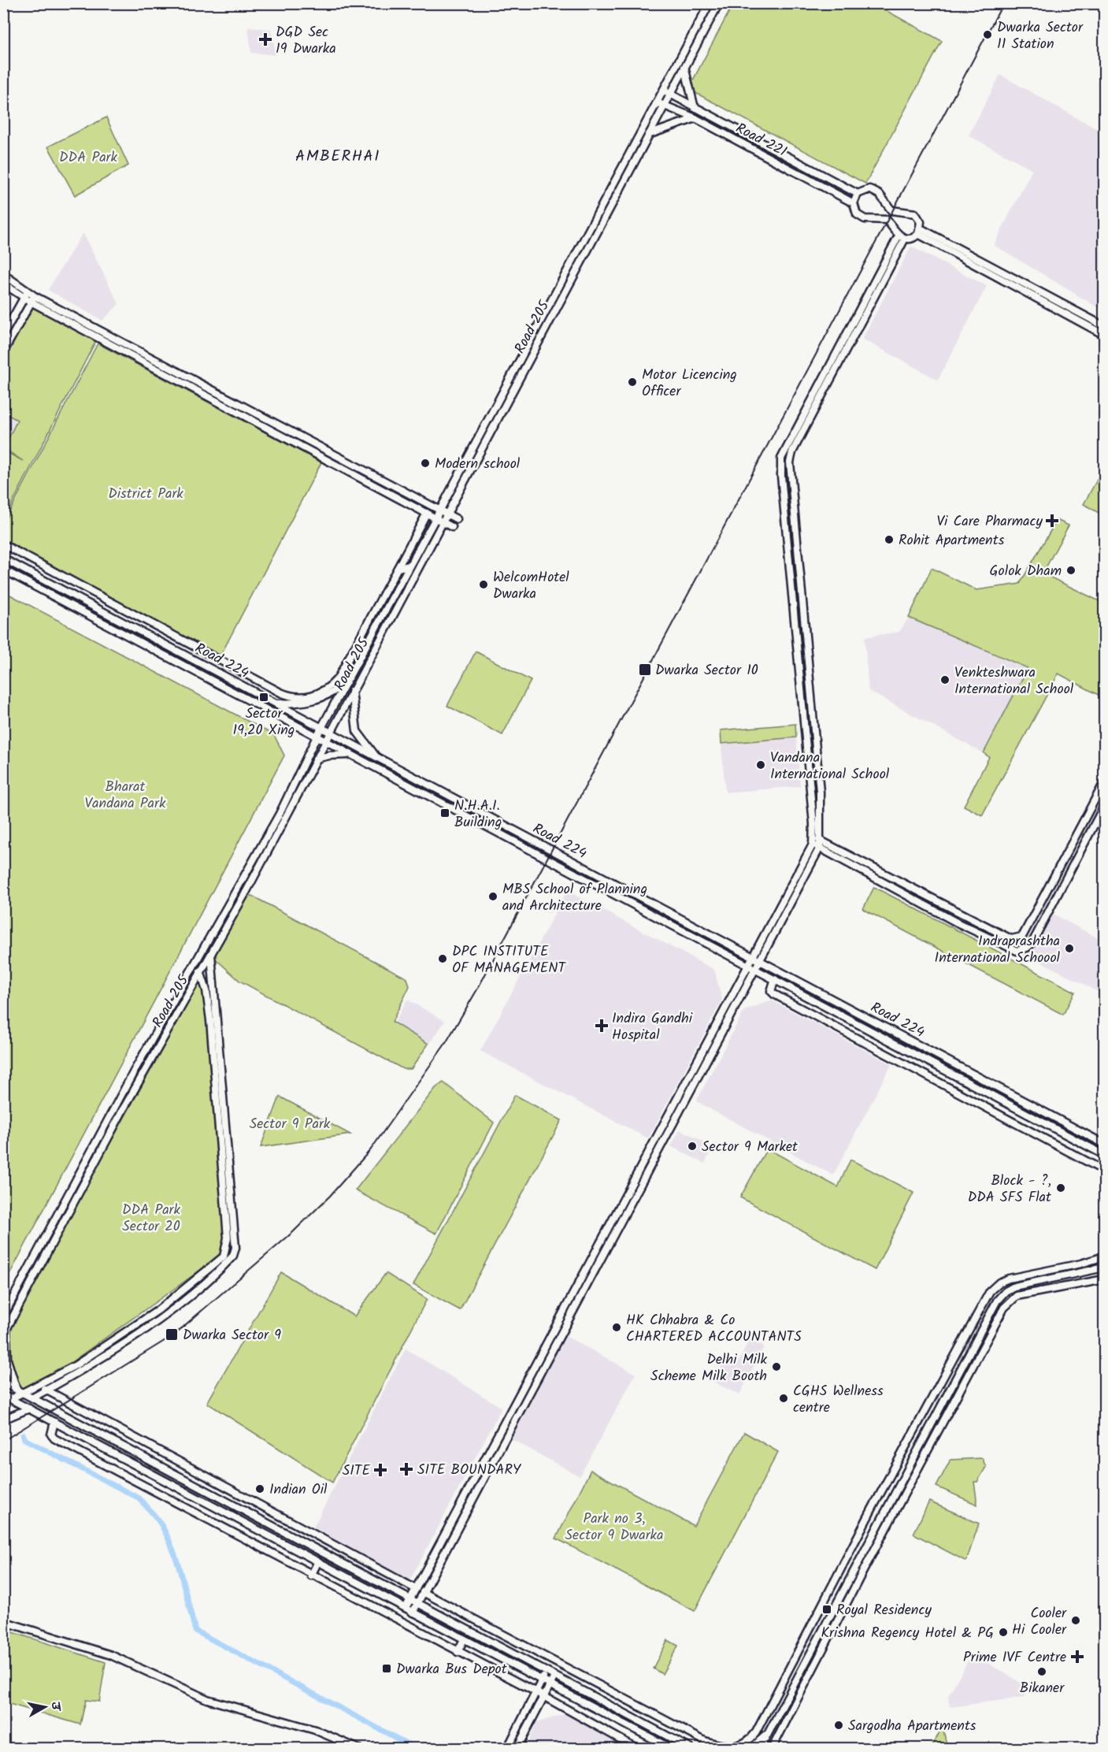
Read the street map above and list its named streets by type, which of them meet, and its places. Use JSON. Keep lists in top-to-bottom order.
{
  "streets": {
    "main road": ["Road 221", "Road 205", "Road 224"]
  },
  "crossings": [
    ["Road 221", "Road 205"],
    ["Road 205", "Road 224"]
  ],
  "districts": ["AMBERHAI"],
  "parks": [
    "DDA Park",
    "District Park",
    "Bharat Vandana Park",
    "Sector 9 Park",
    "DDA Park Sector 20",
    "Park no 3, Sector 9 Dwarka"
  ],
  "places": {
    "other": [
      "Dwarka Sector 11 Station",
      "Motor Licencing Officer",
      "Modern school",
      "Rohit Apartments",
      "Golok Dham",
      "WelcomHotel Dwarka",
      "Venkteshwara International School",
      "Vandana International School",
      "MBS School of Planning and Architecture",
      "Indraprashtha International Schoool",
      "DPC INSTITUTE OF MANAGEMENT",
      "Sector 9 Market",
      "Block - ?, DDA SFS Flat",
      "HK Chhabra & Co CHARTERED ACCOUNTANTS",
      "Delhi Milk Scheme Milk Booth",
      "CGHS Wellness centre",
      "Indian Oil",
      "Cooler Hi Cooler",
      "Krishna Regency Hotel & PG",
      "Bikaner",
      "Sargodha Apartments"
    ],
    "health": [
      "DGD Sec 19 Dwarka",
      "Vi Care Pharmacy",
      "Indira Gandhi Hospital",
      "SITE BOUNDARY",
      "SITE",
      "Prime IVF Centre"
    ],
    "transit": [
      "Dwarka Sector 10",
      "Sector 19,20 Xing",
      "N.H.A.I. Building",
      "Dwarka Sector 9",
      "Royal Residency",
      "Dwarka Bus Depot"
    ]
  },
  "north": "right"
}
